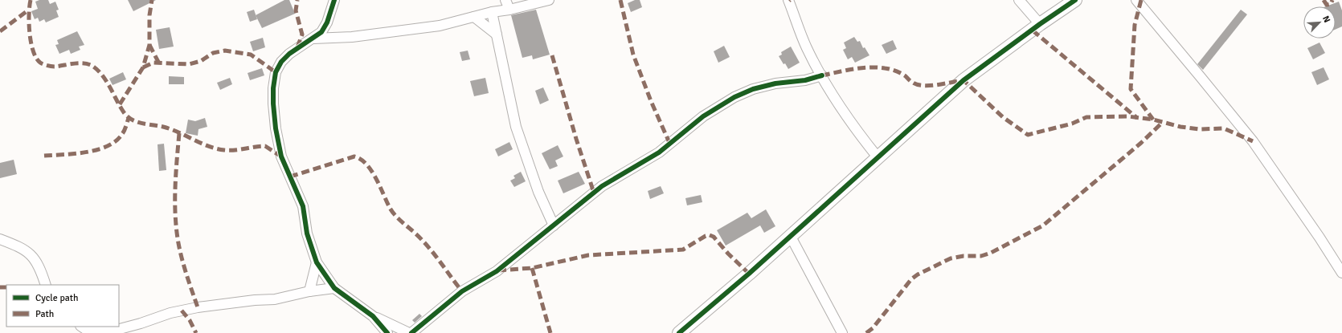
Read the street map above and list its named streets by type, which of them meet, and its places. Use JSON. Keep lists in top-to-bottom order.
{
  "legend": ["Cycle path", "Path"],
  "north": "top right"
}
